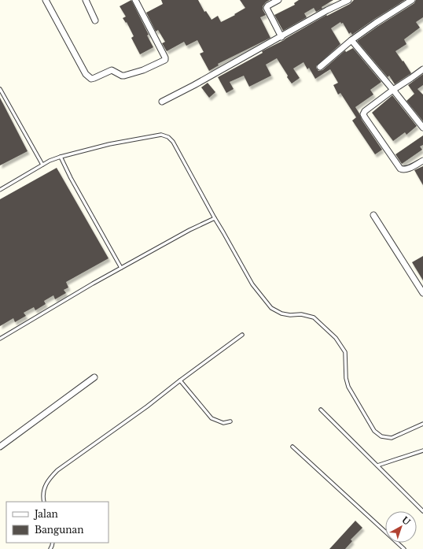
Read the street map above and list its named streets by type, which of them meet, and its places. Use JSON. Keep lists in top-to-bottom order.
{
  "legend": ["Jalan", "Bangunan"],
  "north": "top right"
}
